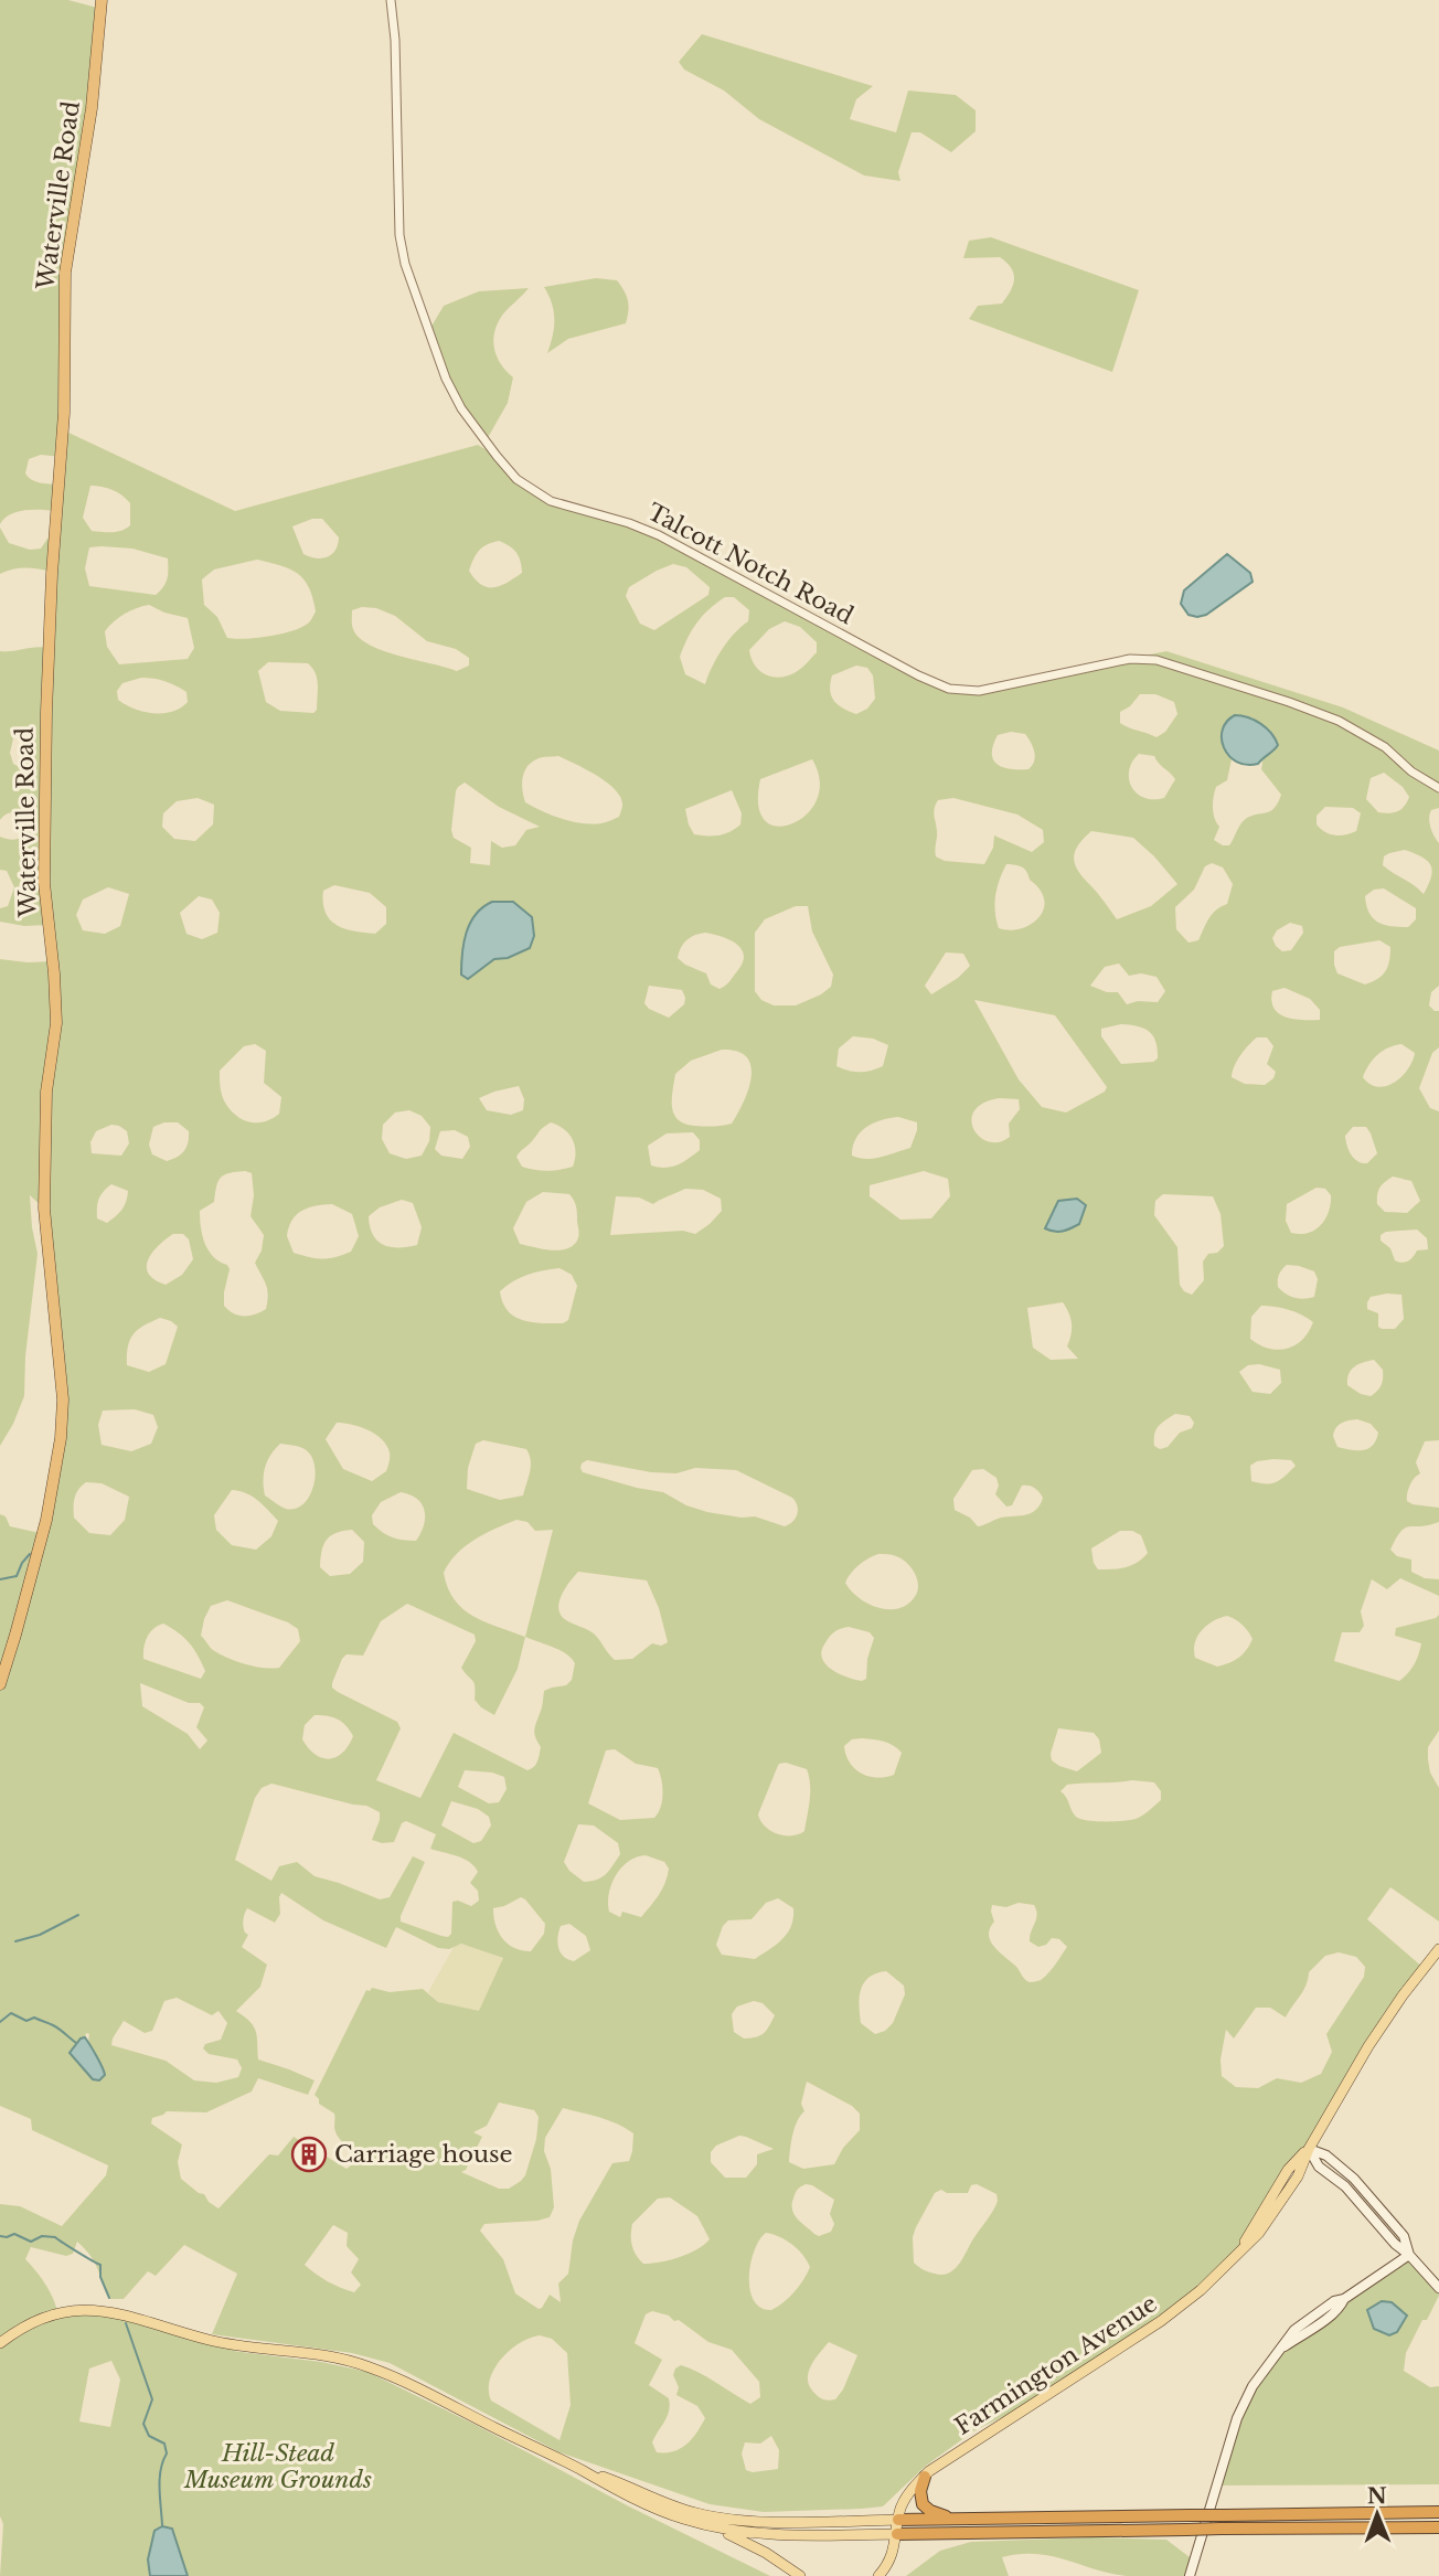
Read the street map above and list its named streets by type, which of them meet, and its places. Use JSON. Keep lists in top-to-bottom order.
{
  "streets": {
    "highway": ["Waterville Road"],
    "main road": ["Farmington Avenue"],
    "street": ["Talcott Notch Road"]
  },
  "parks": ["Hill-Stead Museum Grounds"],
  "places": {
    "building": ["Carriage house"]
  },
  "north": "top"
}
